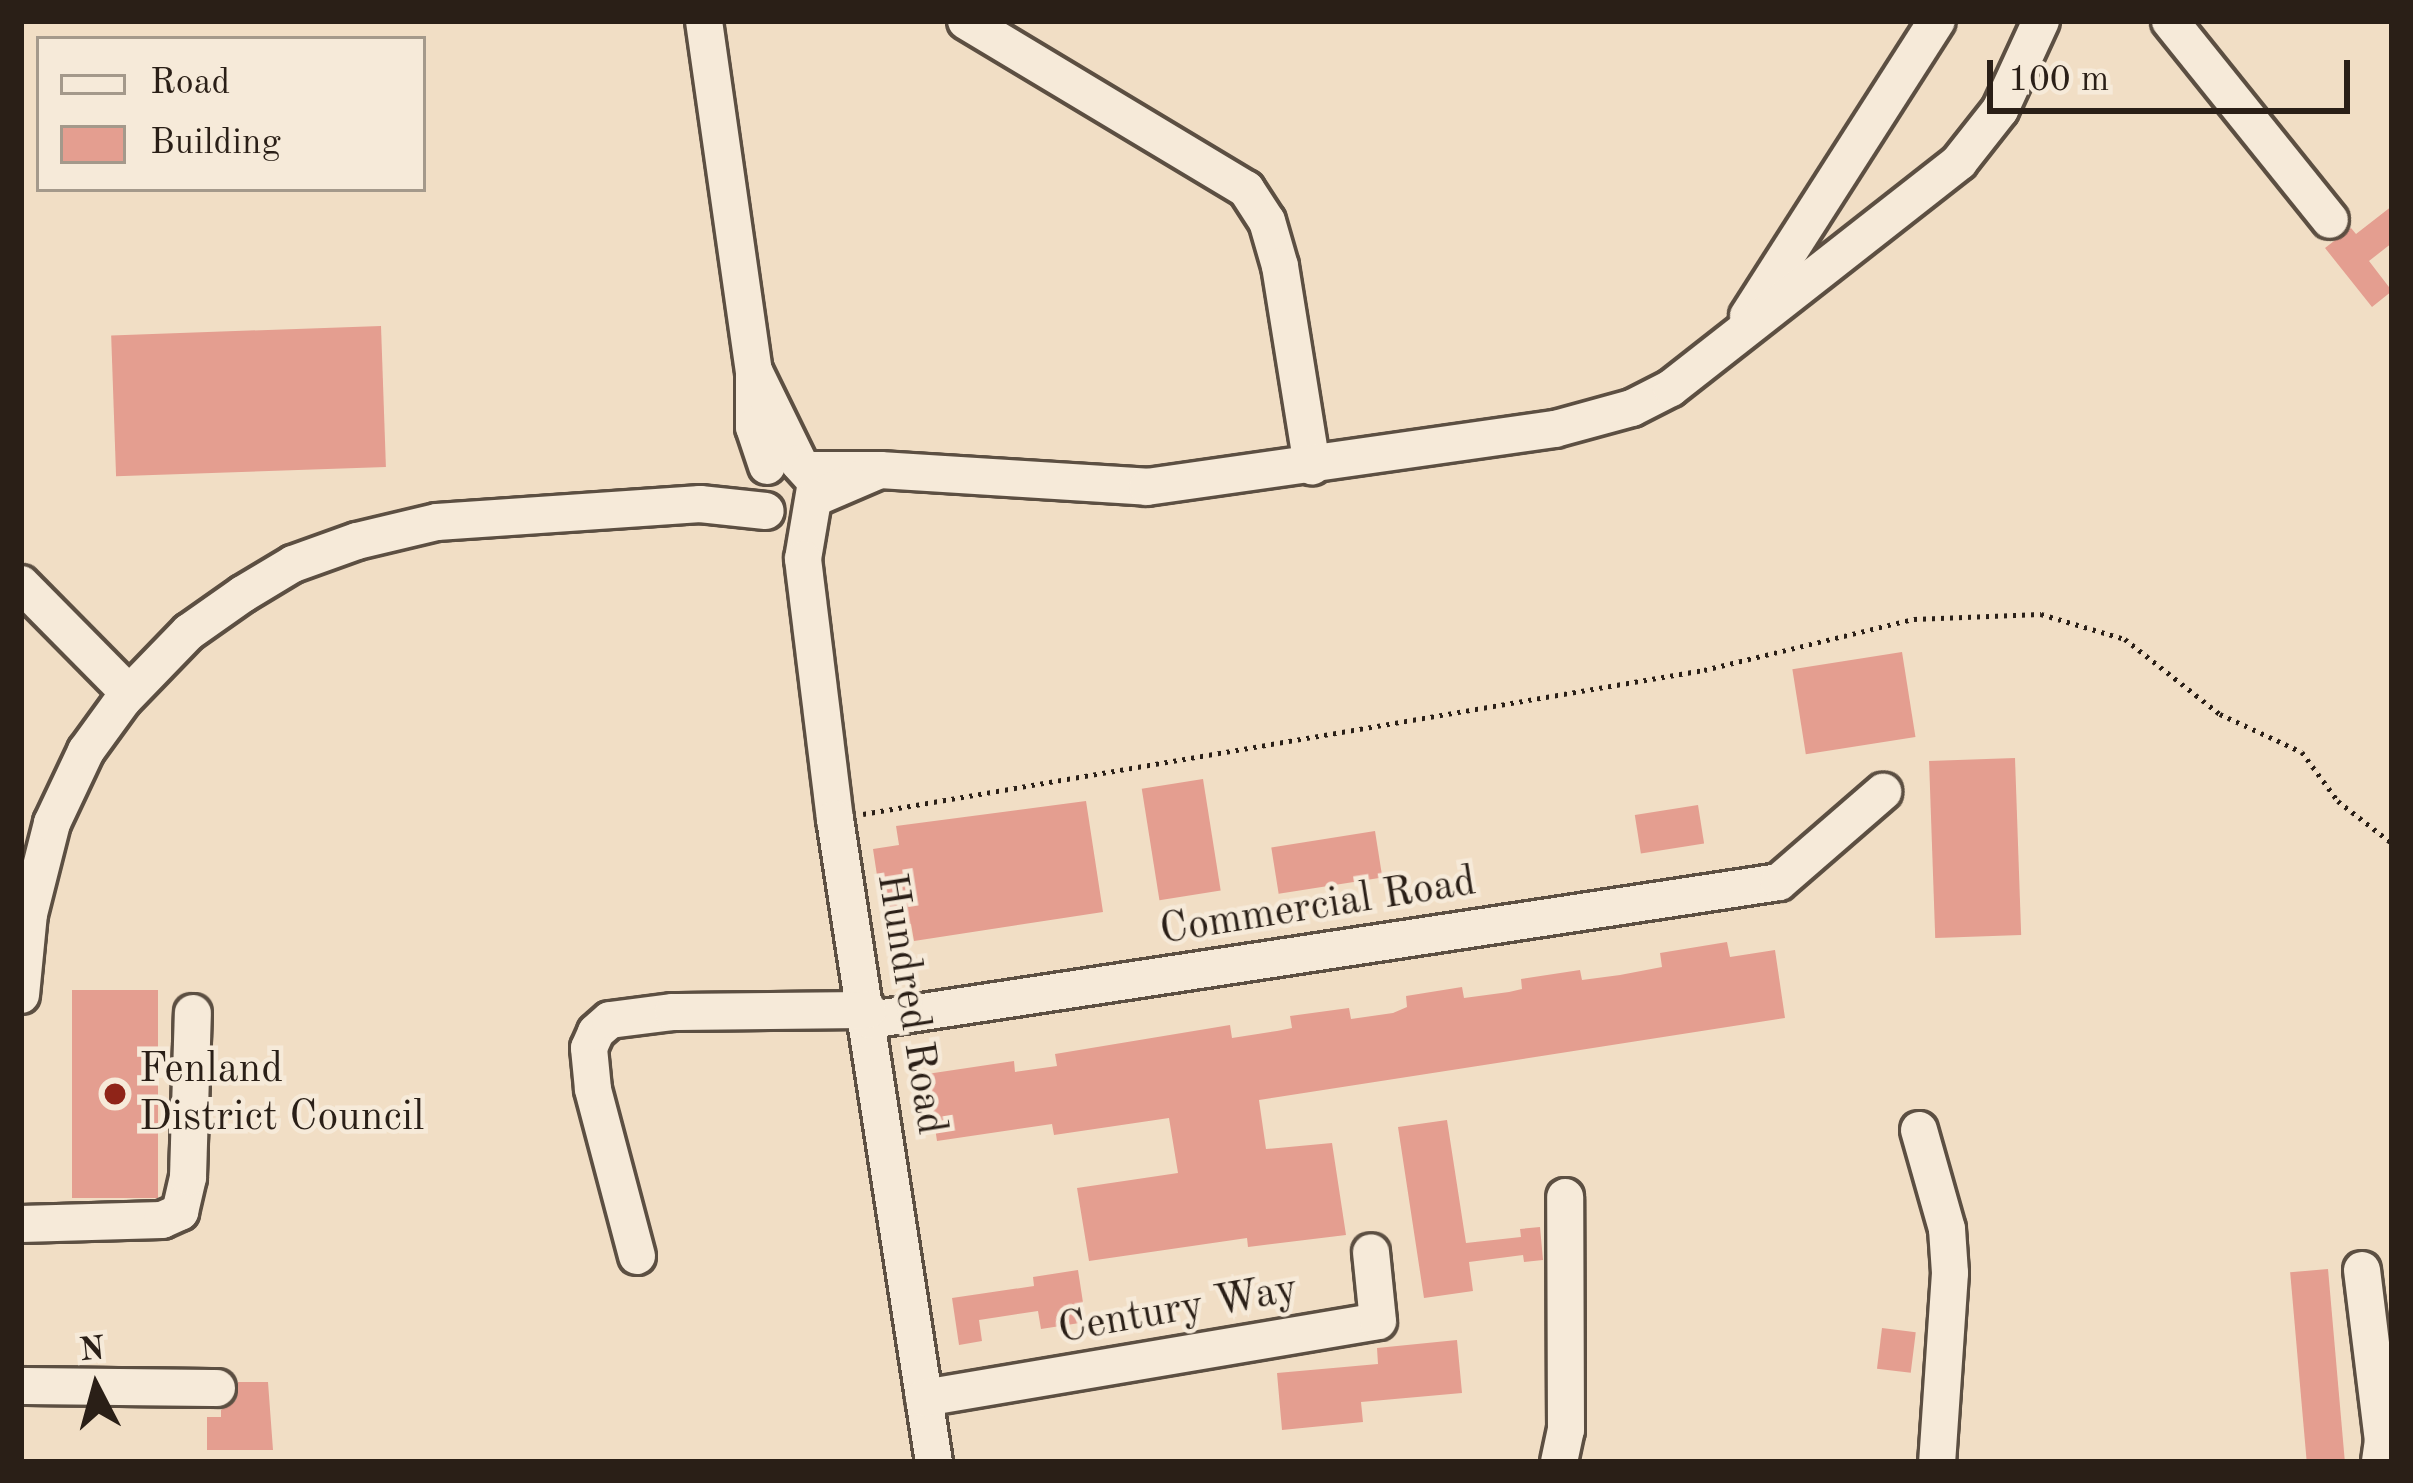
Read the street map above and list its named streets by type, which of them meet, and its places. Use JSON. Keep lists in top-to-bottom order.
{
  "streets": {
    "street": ["Commercial Road", "Hundred Road", "Century Way"]
  },
  "crossings": [
    ["Commercial Road", "Hundred Road"],
    ["Hundred Road", "Century Way"]
  ],
  "places": ["Fenland District Council"],
  "legend": ["Road", "Building"],
  "scale_bar": "100 m",
  "north": "top"
}
